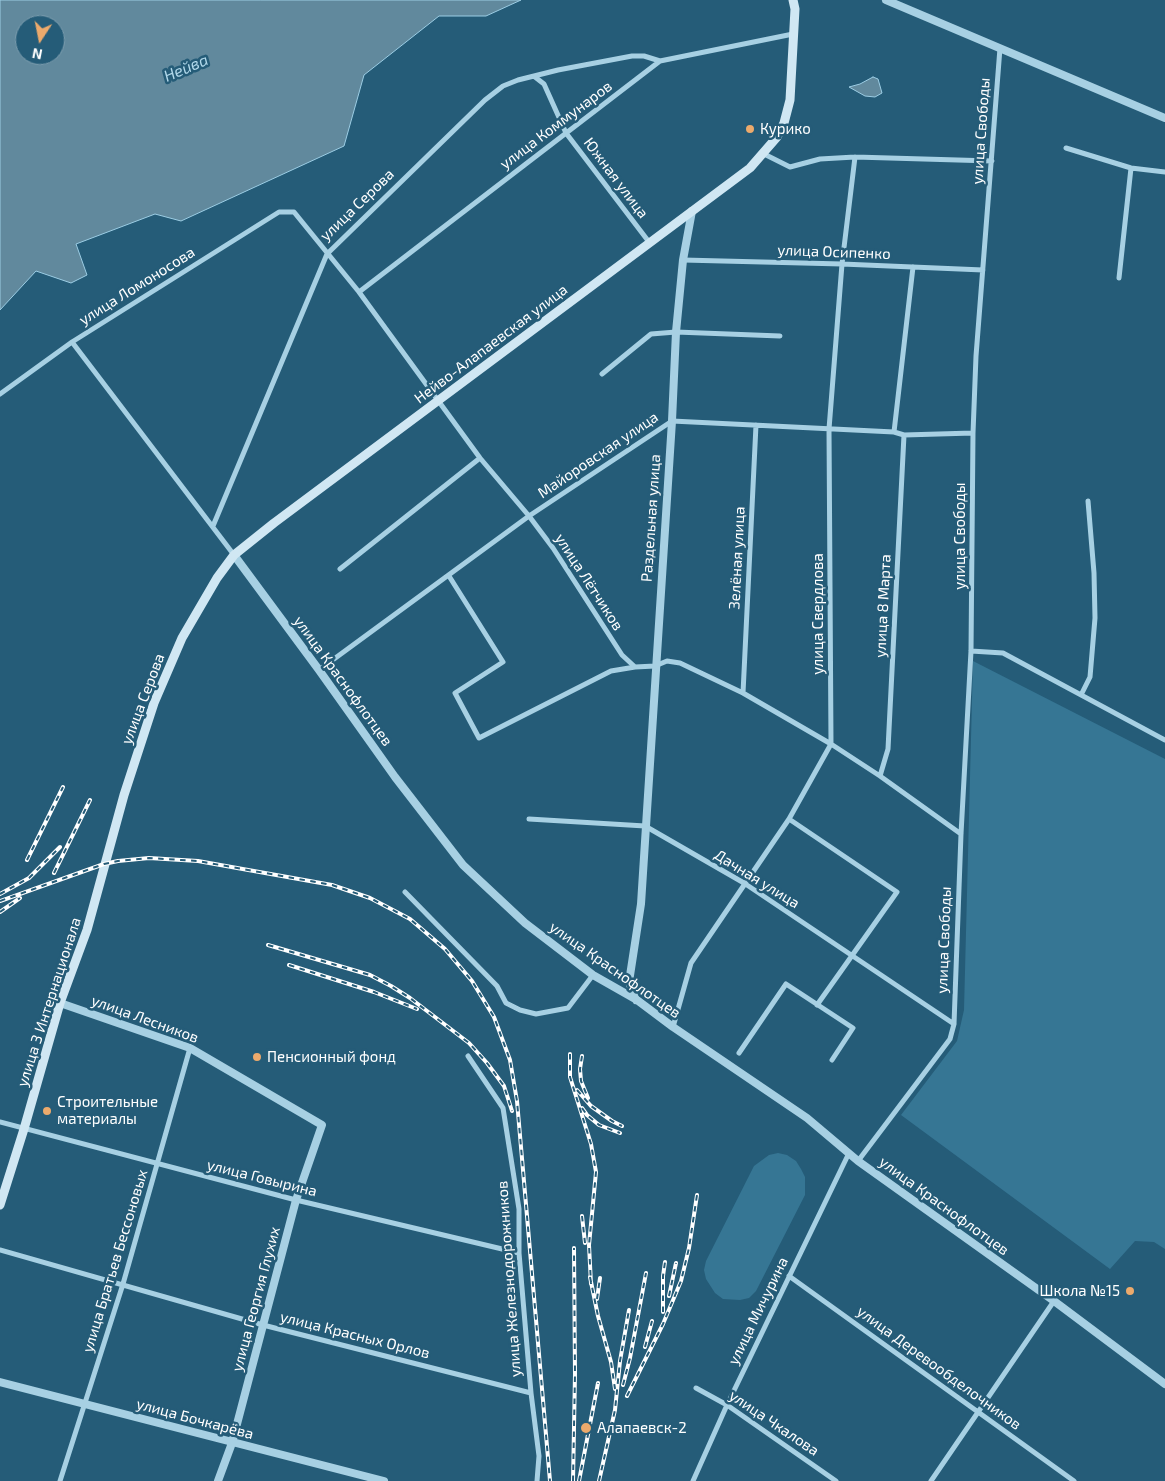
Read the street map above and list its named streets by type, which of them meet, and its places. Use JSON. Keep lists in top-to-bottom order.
{
  "streets": {
    "main road": ["улица Серова", "Нейво-Алапаевская улица", "улица 3 Интернационала"],
    "street": [
      "улица Коммунаров",
      "улица Свободы",
      "Южная улица",
      "улица Осипенко",
      "улица Ломоносова",
      "Майоровская улица",
      "Раздельная улица",
      "Зелёная улица",
      "улица Лётчиков",
      "улица 8 Марта",
      "улица Свердлова",
      "улица Краснофлотцев",
      "Дачная улица",
      "улица Лесников",
      "улица Говырина",
      "улица Братьев Бессоновых",
      "улица Железнодорожников",
      "улица Георгия Глухих",
      "улица Мичурина",
      "улица Красных Орлов",
      "улица Деревообделочников",
      "улица Бочкарёва",
      "улица Чкалова"
    ]
  },
  "crossings": [
    ["улица Коммунаров", "Южная улица"],
    ["улица Коммунаров", "улица Серова"],
    ["улица Коммунаров", "Нейво-Алапаевская улица"],
    ["улица Коммунаров", "улица Лётчиков"],
    ["улица Свободы", "улица Осипенко"],
    ["улица Свободы", "Майоровская улица"],
    ["улица Свободы", "Дачная улица"],
    ["Южная улица", "улица Серова"],
    ["улица Серова", "Нейво-Алапаевская улица"],
    ["улица Серова", "улица Лётчиков"],
    ["улица Серова", "улица Краснофлотцев"],
    ["улица Серова", "улица 3 Интернационала"],
    ["улица Осипенко", "Раздельная улица"],
    ["улица Осипенко", "улица Свердлова"],
    ["улица Ломоносова", "улица Лётчиков"],
    ["улица Ломоносова", "улица Краснофлотцев"],
    ["Нейво-Алапаевская улица", "Раздельная улица"],
    ["Нейво-Алапаевская улица", "улица Лётчиков"],
    ["Нейво-Алапаевская улица", "улица Краснофлотцев"],
    ["Майоровская улица", "Раздельная улица"],
    ["Майоровская улица", "Зелёная улица"],
    ["Майоровская улица", "улица Лётчиков"],
    ["Майоровская улица", "улица 8 Марта"],
    ["Майоровская улица", "улица Свердлова"],
    ["Майоровская улица", "улица Краснофлотцев"],
    ["Раздельная улица", "улица Краснофлотцев"],
    ["Раздельная улица", "Дачная улица"],
    ["улица Свердлова", "улица Краснофлотцев"],
    ["улица Свердлова", "Дачная улица"],
    ["улица Краснофлотцев", "улица Мичурина"],
    ["улица 3 Интернационала", "улица Лесников"],
    ["улица 3 Интернационала", "улица Говырина"],
    ["улица Лесников", "улица Братьев Бессоновых"],
    ["улица Лесников", "улица Георгия Глухих"],
    ["улица Говырина", "улица Братьев Бессоновых"],
    ["улица Говырина", "улица Железнодорожников"],
    ["улица Говырина", "улица Георгия Глухих"],
    ["улица Братьев Бессоновых", "улица Красных Орлов"],
    ["улица Братьев Бессоновых", "улица Бочкарёва"],
    ["улица Железнодорожников", "улица Красных Орлов"],
    ["улица Георгия Глухих", "улица Красных Орлов"],
    ["улица Георгия Глухих", "улица Бочкарёва"],
    ["улица Мичурина", "улица Деревообделочников"],
    ["улица Мичурина", "улица Чкалова"]
  ],
  "water": ["Нейва"],
  "places": [
    "Курико",
    "Пенсионный фонд",
    "Строительные материалы",
    "Школа №15",
    "Алапаевск-2"
  ],
  "north": "bottom"
}
